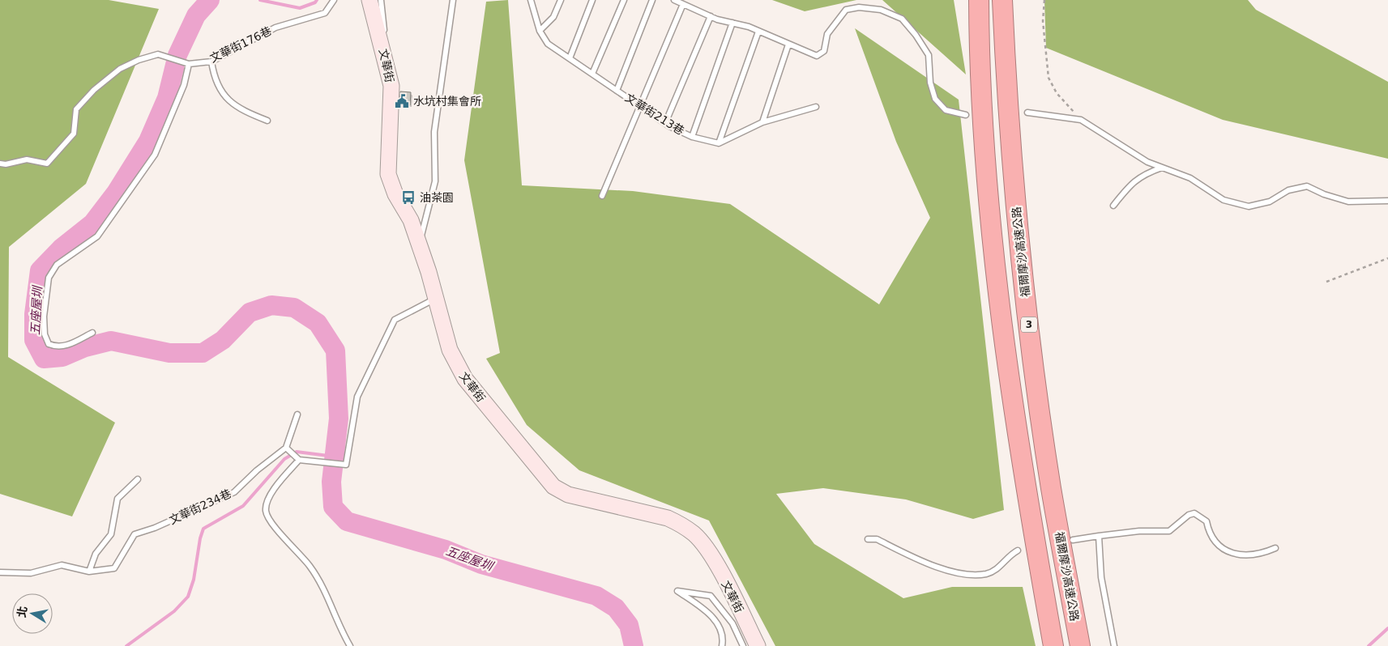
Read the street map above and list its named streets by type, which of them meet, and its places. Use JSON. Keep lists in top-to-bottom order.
{
  "streets": {
    "highway": ["福爾摩沙高速公路", "3"],
    "street": ["文華街"],
    "lane": ["文華街176巷", "文華街213巷", "文華街234巷"]
  },
  "water": ["五座屋圳"],
  "places": {
    "public building": ["水坑村集會所"],
    "bus stop": ["油茶園"]
  },
  "north": "left"
}
